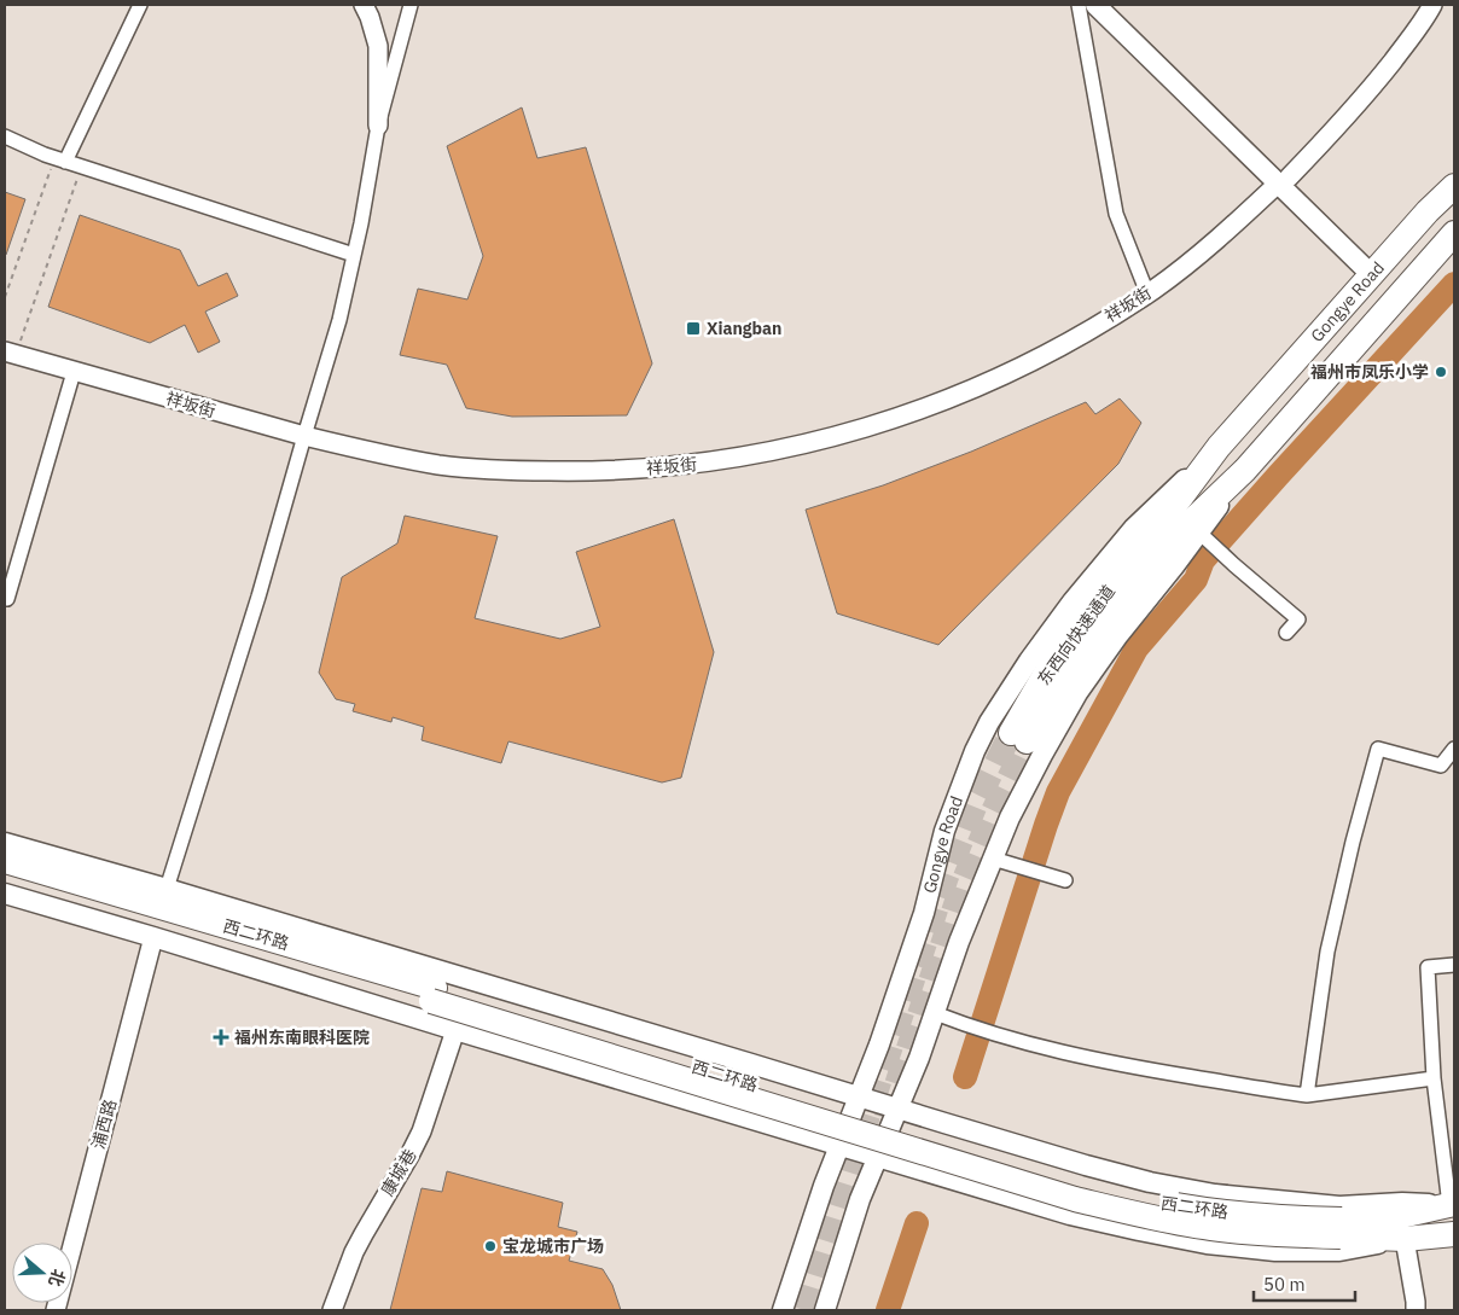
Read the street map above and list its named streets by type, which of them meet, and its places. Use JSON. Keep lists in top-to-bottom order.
{
  "streets": {
    "highway": ["Gongye Road", "东西向快速通道", "西二环路"],
    "street": ["祥坂街", "浦西路", "康城巷"]
  },
  "crossings": [
    ["Gongye Road", "东西向快速通道"]
  ],
  "places": {
    "transit": ["Xiangban"],
    "other": ["福州市凤乐小学", "宝龙城市广场"],
    "health": ["福州东南眼科医院"]
  },
  "scale_bar": "50 m",
  "north": "right"
}
